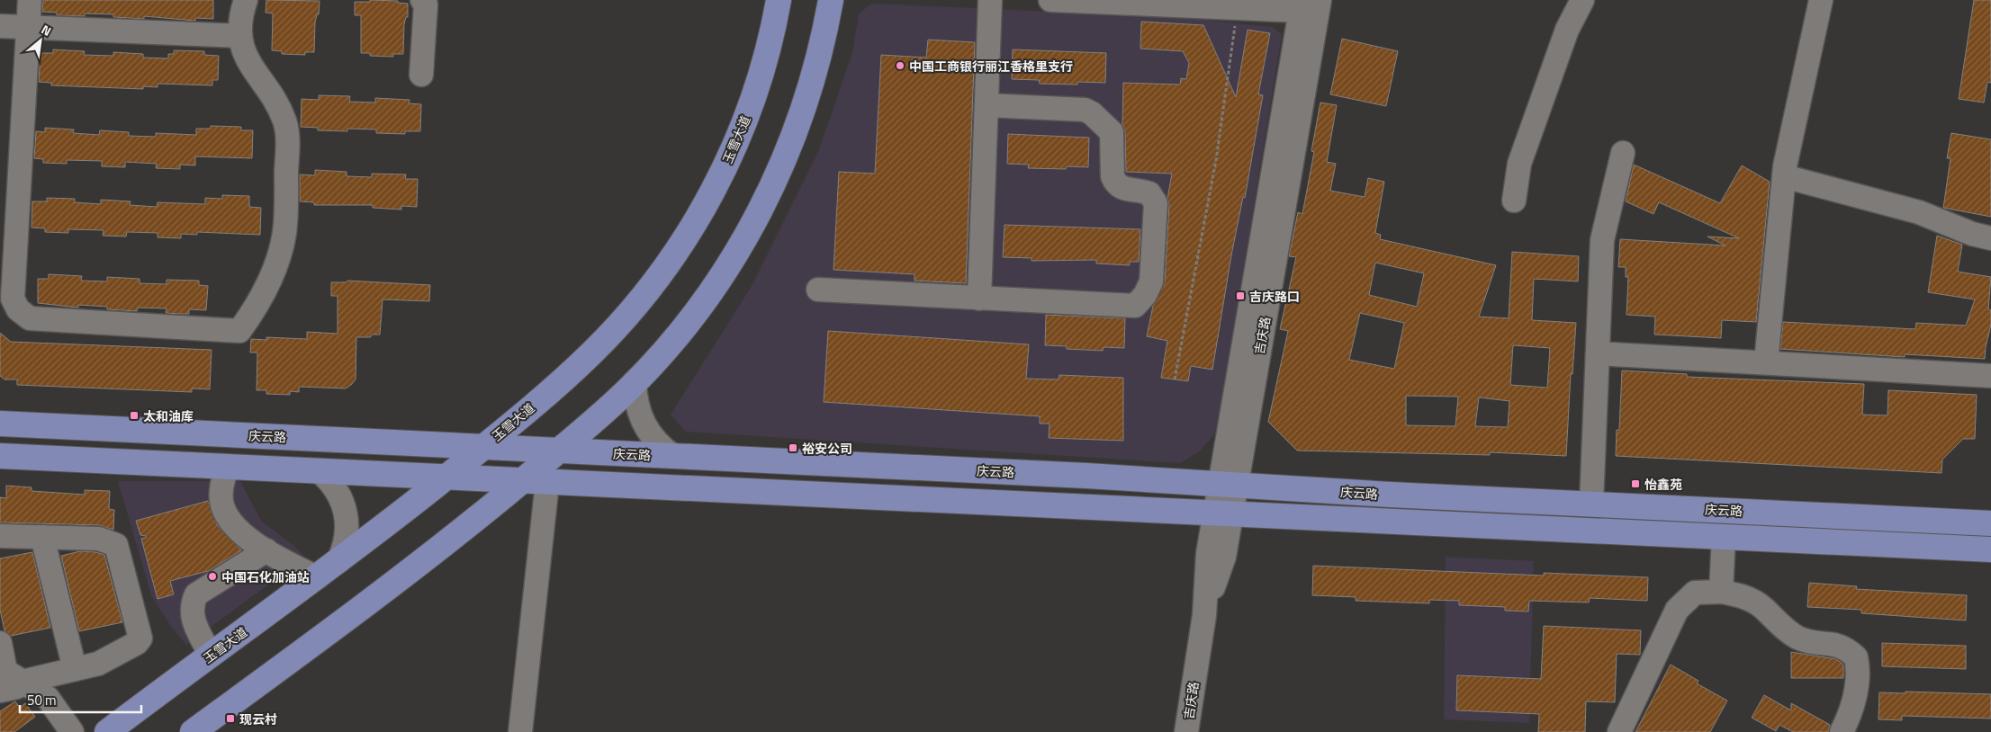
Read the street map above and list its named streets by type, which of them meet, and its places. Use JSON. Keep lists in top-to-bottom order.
{
  "streets": {
    "main road": ["玉雪大道", "庆云路"],
    "street": ["吉庆路"]
  },
  "crossings": [
    ["玉雪大道", "庆云路"],
    ["吉庆路", "庆云路"]
  ],
  "places": {
    "other": ["中国工商银行丽江香格里支行", "中国石化加油站"],
    "transit": [
      "吉庆路口",
      "太和油库",
      "裕安公司",
      "怡鑫苑",
      "现云村"
    ]
  },
  "scale_bar": "50 m",
  "north": "top right"
}
